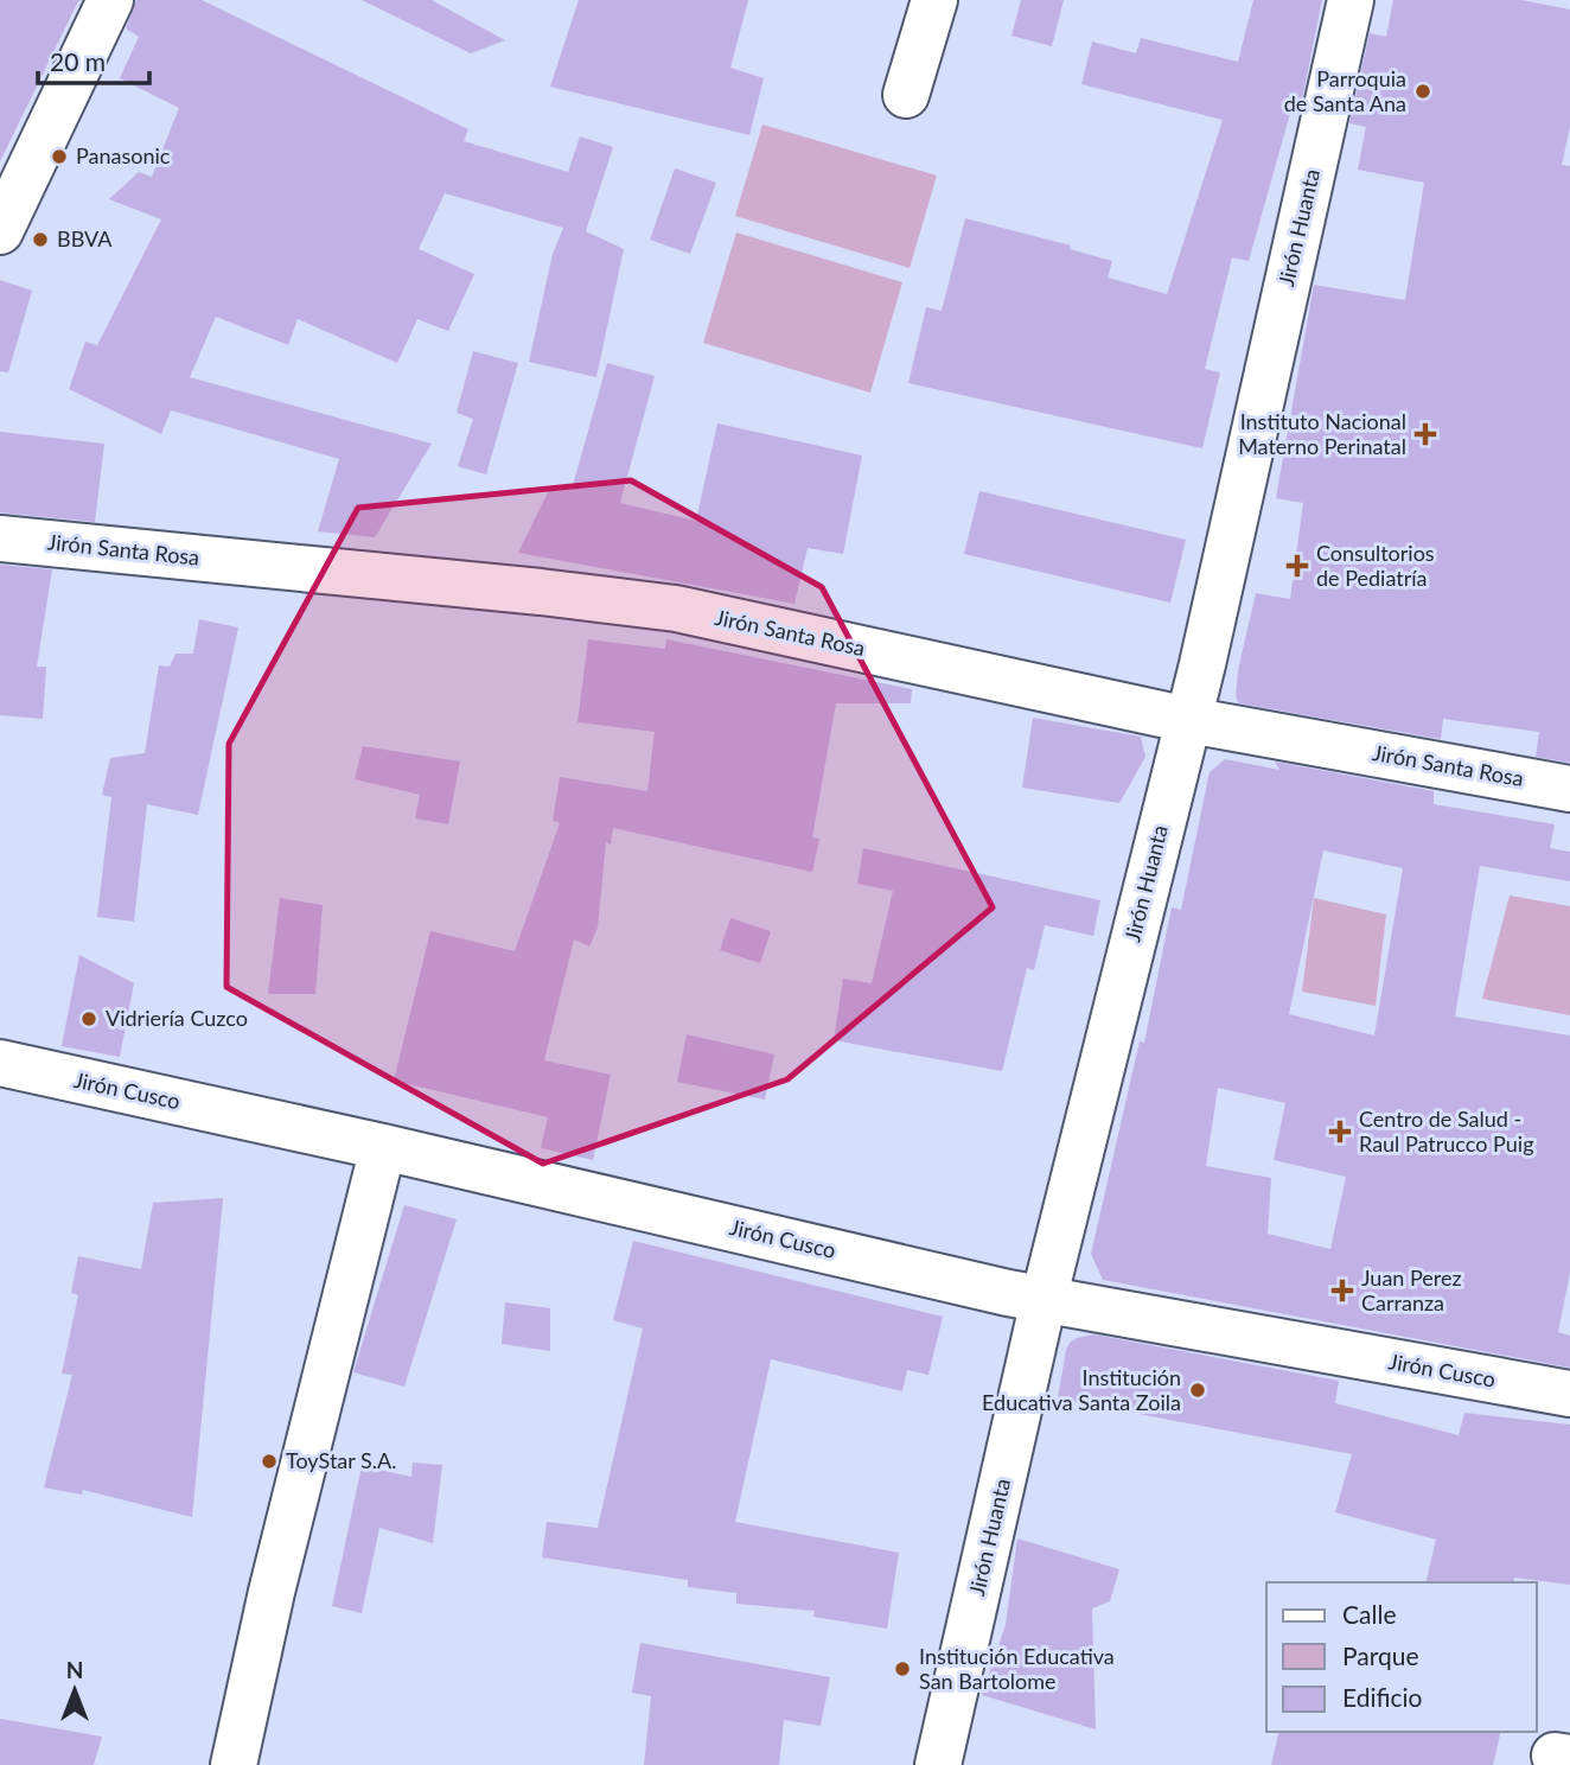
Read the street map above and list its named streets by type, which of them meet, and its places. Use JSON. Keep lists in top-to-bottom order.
{
  "streets": {
    "street": ["Jirón Huanta", "Jirón Santa Rosa", "Jirón Cusco"]
  },
  "crossings": [
    ["Jirón Huanta", "Jirón Santa Rosa"],
    ["Jirón Huanta", "Jirón Cusco"]
  ],
  "places": {
    "other": [
      "Parroquia de Santa Ana",
      "Panasonic",
      "BBVA",
      "Vidriería Cuzco",
      "Institución Educativa Santa Zoila",
      "ToyStar S.A.",
      "Institución Educativa San Bartolome"
    ],
    "health": [
      "Instituto Nacional Materno Perinatal",
      "Consultorios de Pediatría",
      "Centro de Salud - Raul Patrucco Puig",
      "Juan Perez Carranza"
    ]
  },
  "legend": ["Calle", "Parque", "Edificio"],
  "scale_bar": "20 m",
  "north": "top"
}
